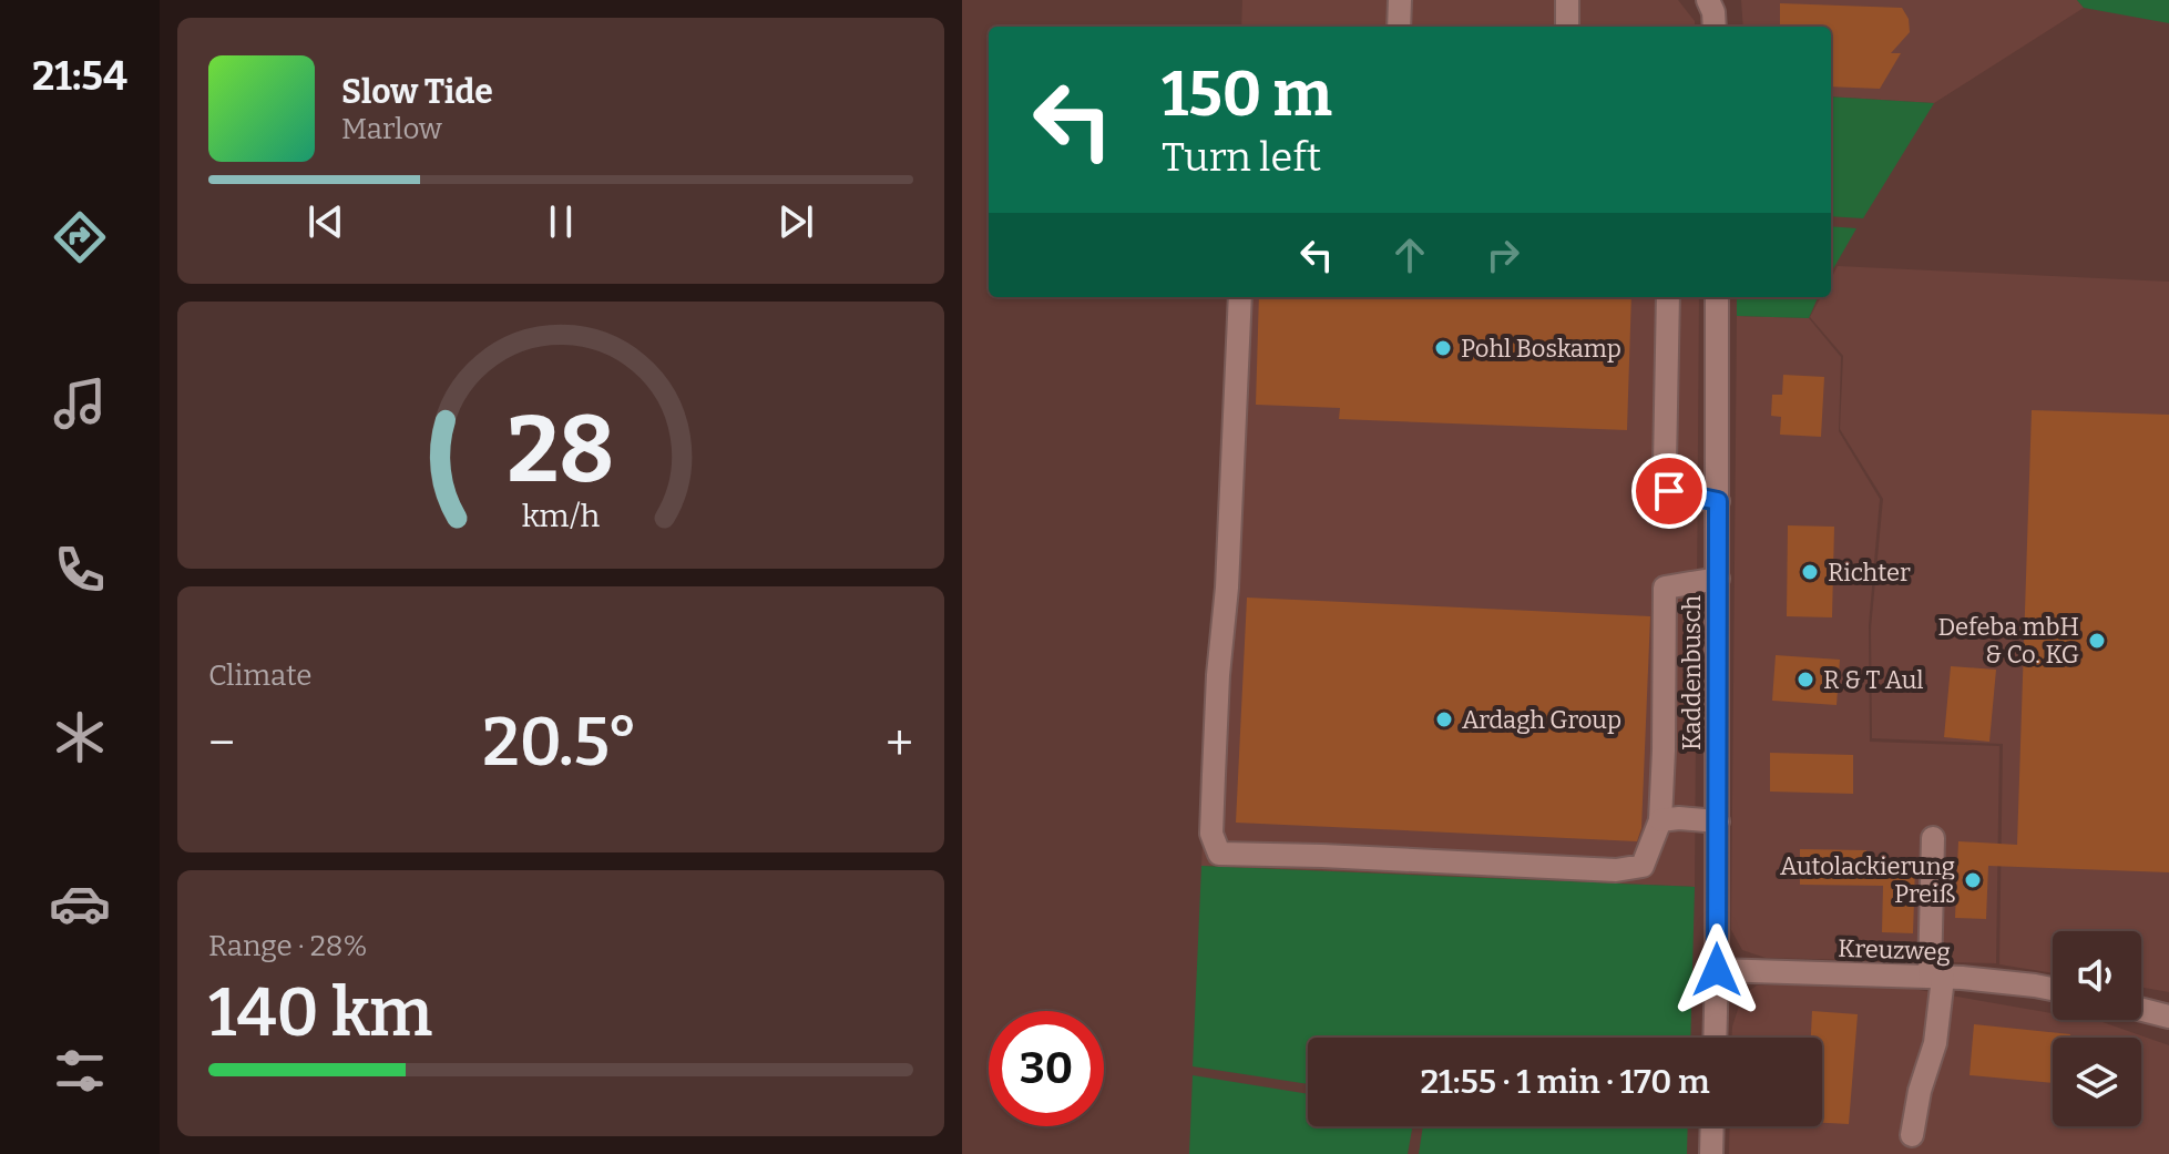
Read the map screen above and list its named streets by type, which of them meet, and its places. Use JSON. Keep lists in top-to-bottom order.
{
  "streets": {
    "street": ["Kaddenbusch", "Kreuzweg"]
  },
  "crossings": [
    ["Kaddenbusch", "Kreuzweg"]
  ],
  "places": [
    "Pohl Boskamp",
    "Richter",
    "Defeba mbH & Co. KG",
    "R & T Aul",
    "Ardagh Group",
    "Autolackierung Preiß"
  ],
  "page": {
    "tabs": "21:54",
    "turn": ["150 m", "Turn left"],
    "song": ["Slow Tide", "Marlow"],
    "tile": [
      "Climate",
      ["Range · 28%", "140 km"]
    ],
    "heat": ["−", "20.5°", "+"],
    "limit": "30",
    "trip": "21:55 · 1 min · 170 m",
    "gauge": ["28", "km/h"]
  }
}
